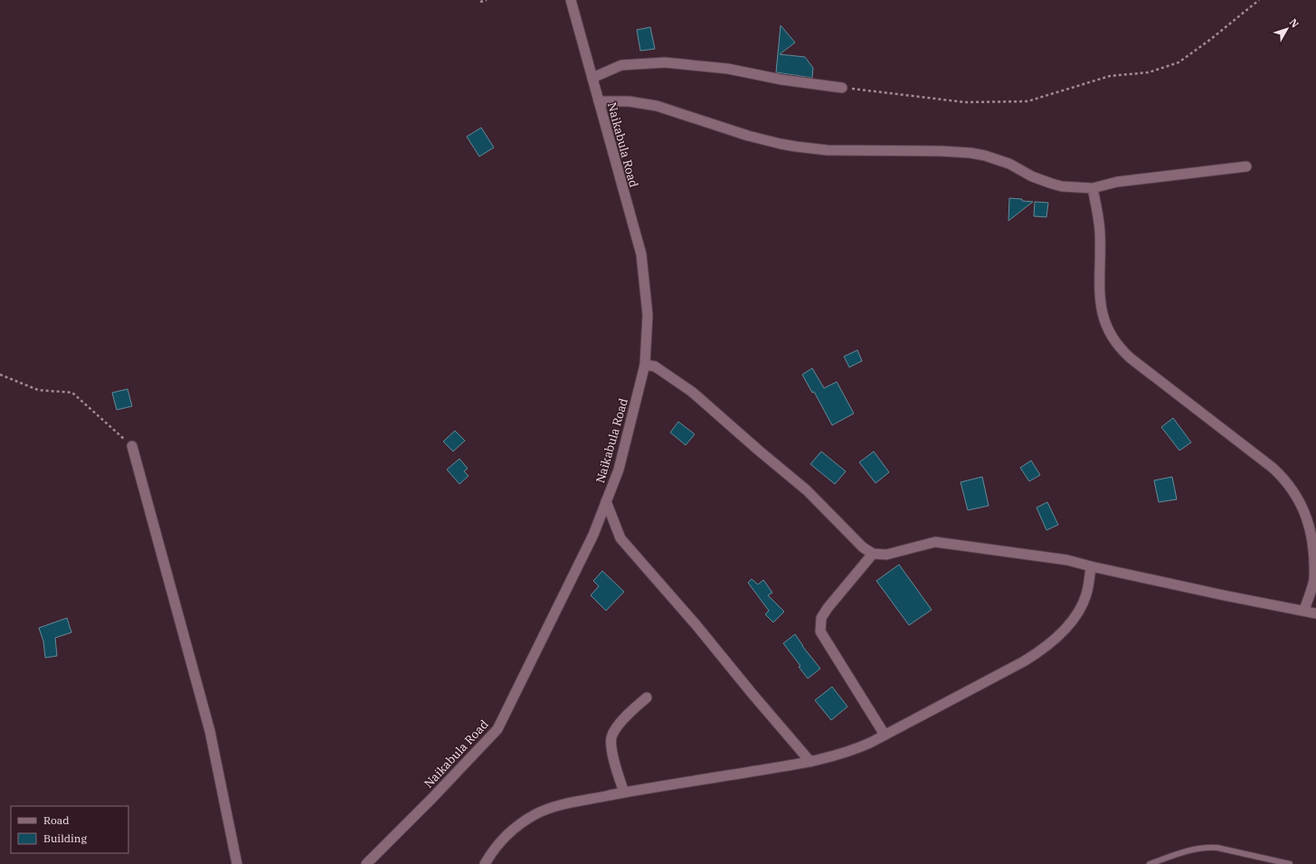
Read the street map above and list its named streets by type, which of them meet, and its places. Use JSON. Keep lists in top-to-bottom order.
{
  "streets": {
    "street": ["Naikabula Road"]
  },
  "legend": ["Road", "Building"],
  "north": "top right"
}
